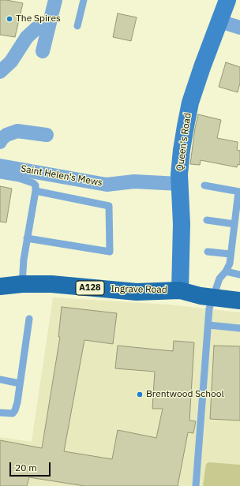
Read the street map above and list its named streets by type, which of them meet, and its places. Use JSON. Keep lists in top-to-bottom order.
{
  "streets": {
    "main road": ["Queen's Road", "A128", "Ingrave Road"],
    "street": ["Saint Helen's Mews"]
  },
  "crossings": [
    ["Queen's Road", "Saint Helen's Mews"],
    ["Queen's Road", "Ingrave Road"]
  ],
  "places": ["The Spires", "Brentwood School"],
  "scale_bar": "20 m"
}
